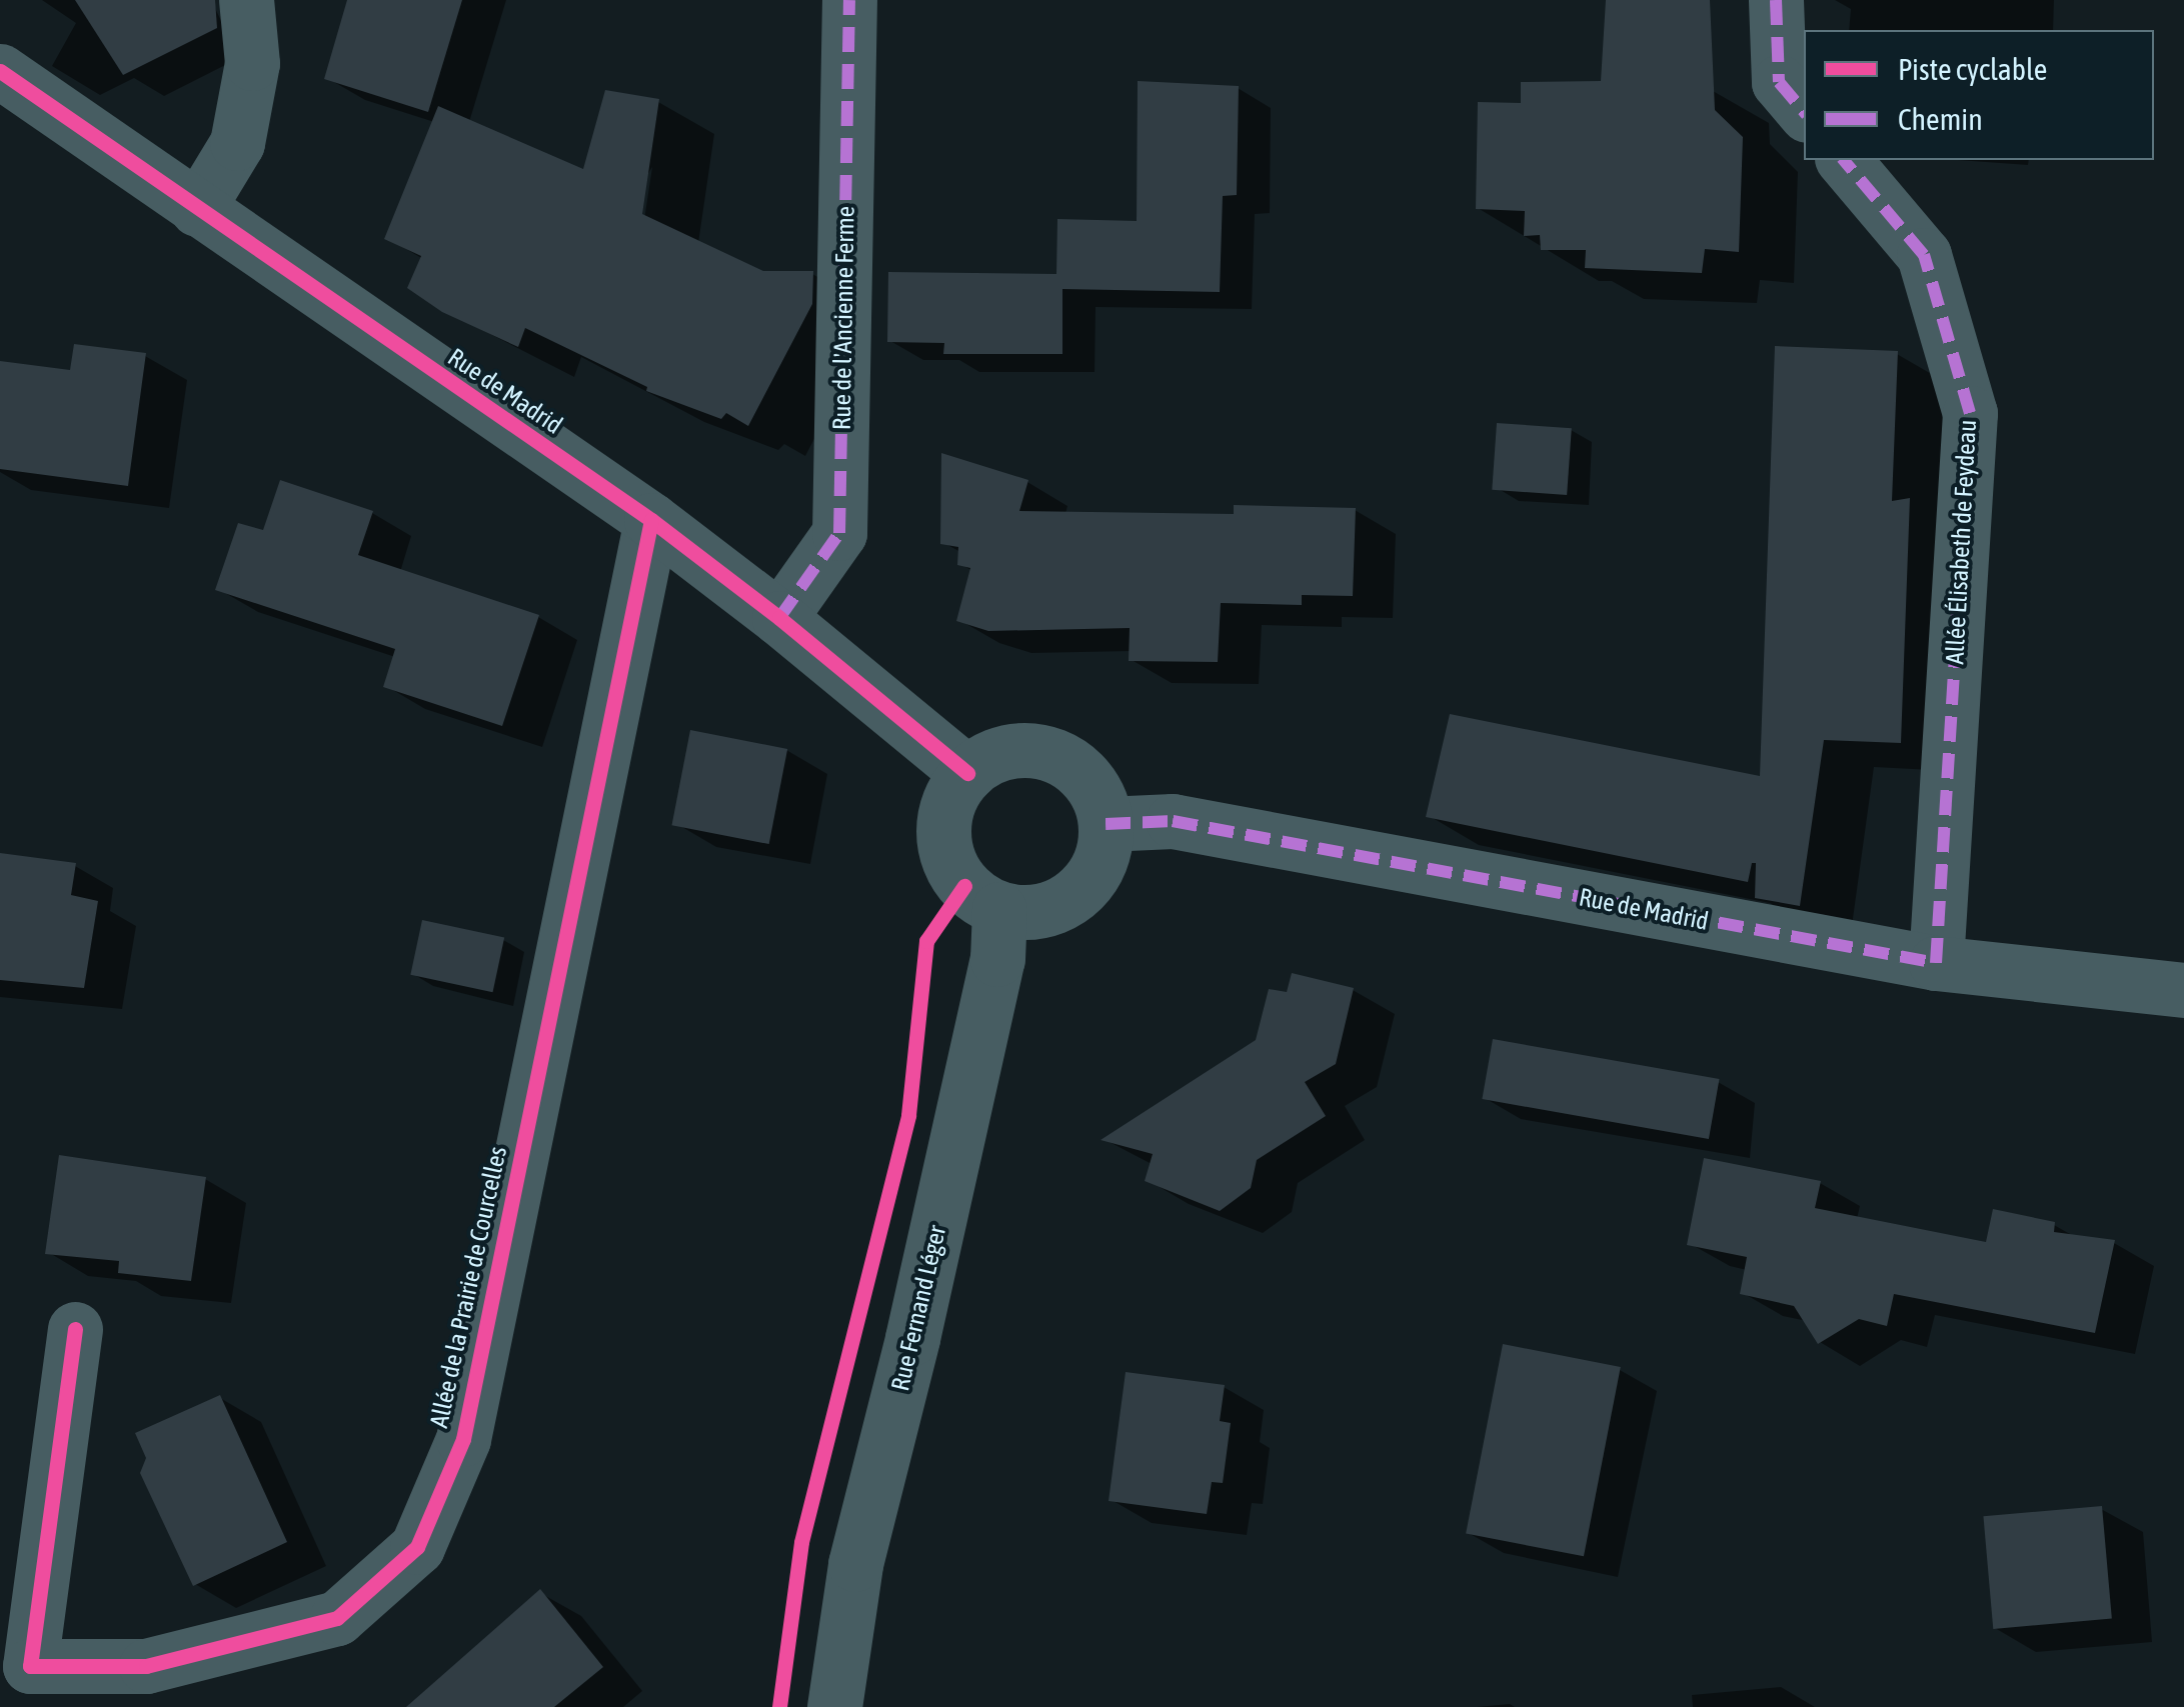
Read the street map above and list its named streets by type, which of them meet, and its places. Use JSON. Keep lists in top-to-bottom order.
{
  "streets": {
    "street": [
      "Rue de l'Ancienne Ferme",
      "Rue de Madrid",
      "Allée Élisabeth de Feydeau",
      "Allée de la Prairie de Courcelles",
      "Rue Fernand Léger"
    ]
  },
  "crossings": [
    ["Rue de l'Ancienne Ferme", "Rue de Madrid"],
    ["Rue de Madrid", "Allée Élisabeth de Feydeau"],
    ["Rue de Madrid", "Allée de la Prairie de Courcelles"],
    ["Rue de Madrid", "Rue Fernand Léger"]
  ],
  "legend": ["Piste cyclable", "Chemin"]
}
